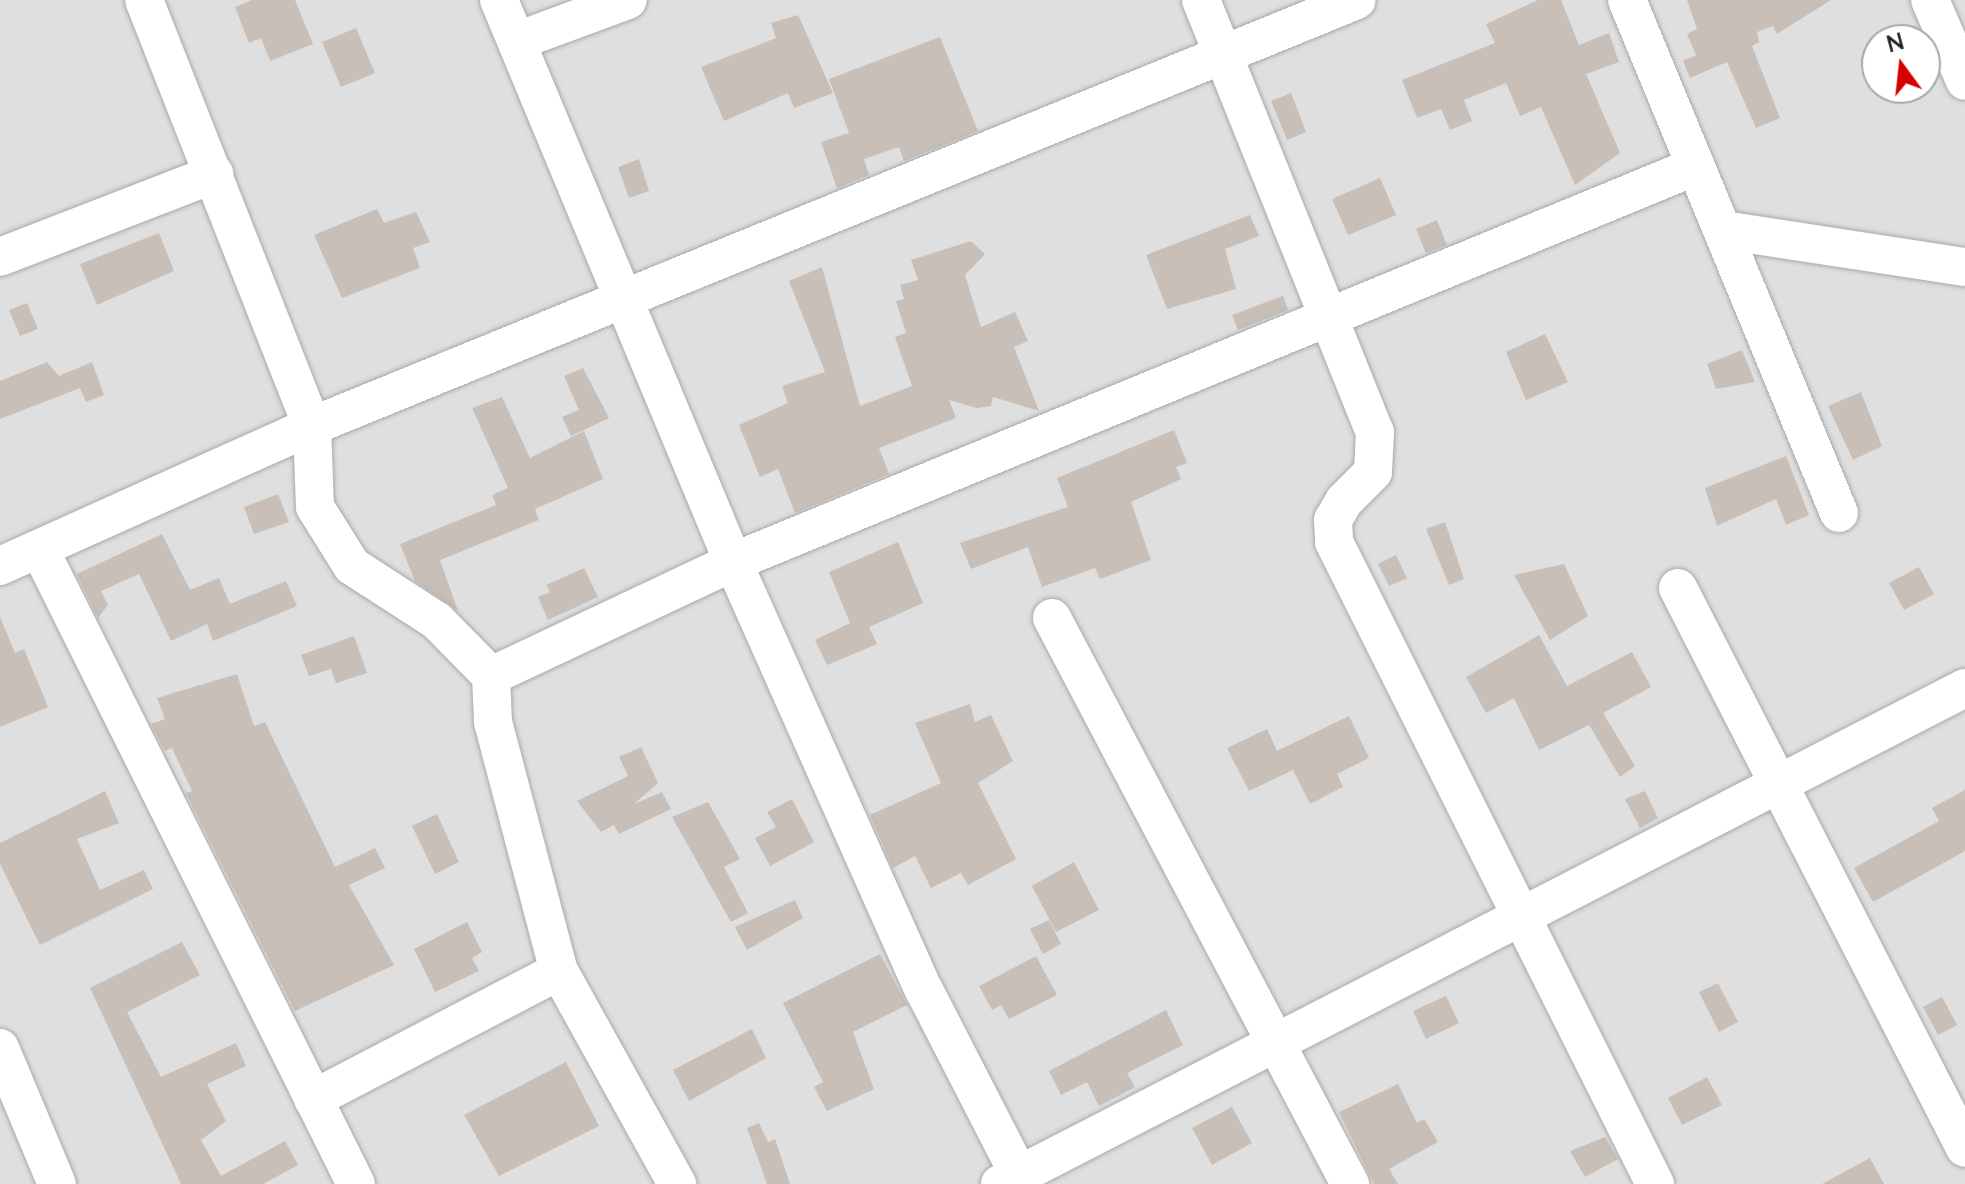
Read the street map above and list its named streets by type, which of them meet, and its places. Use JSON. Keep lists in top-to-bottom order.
{
  "north": "top"
}
